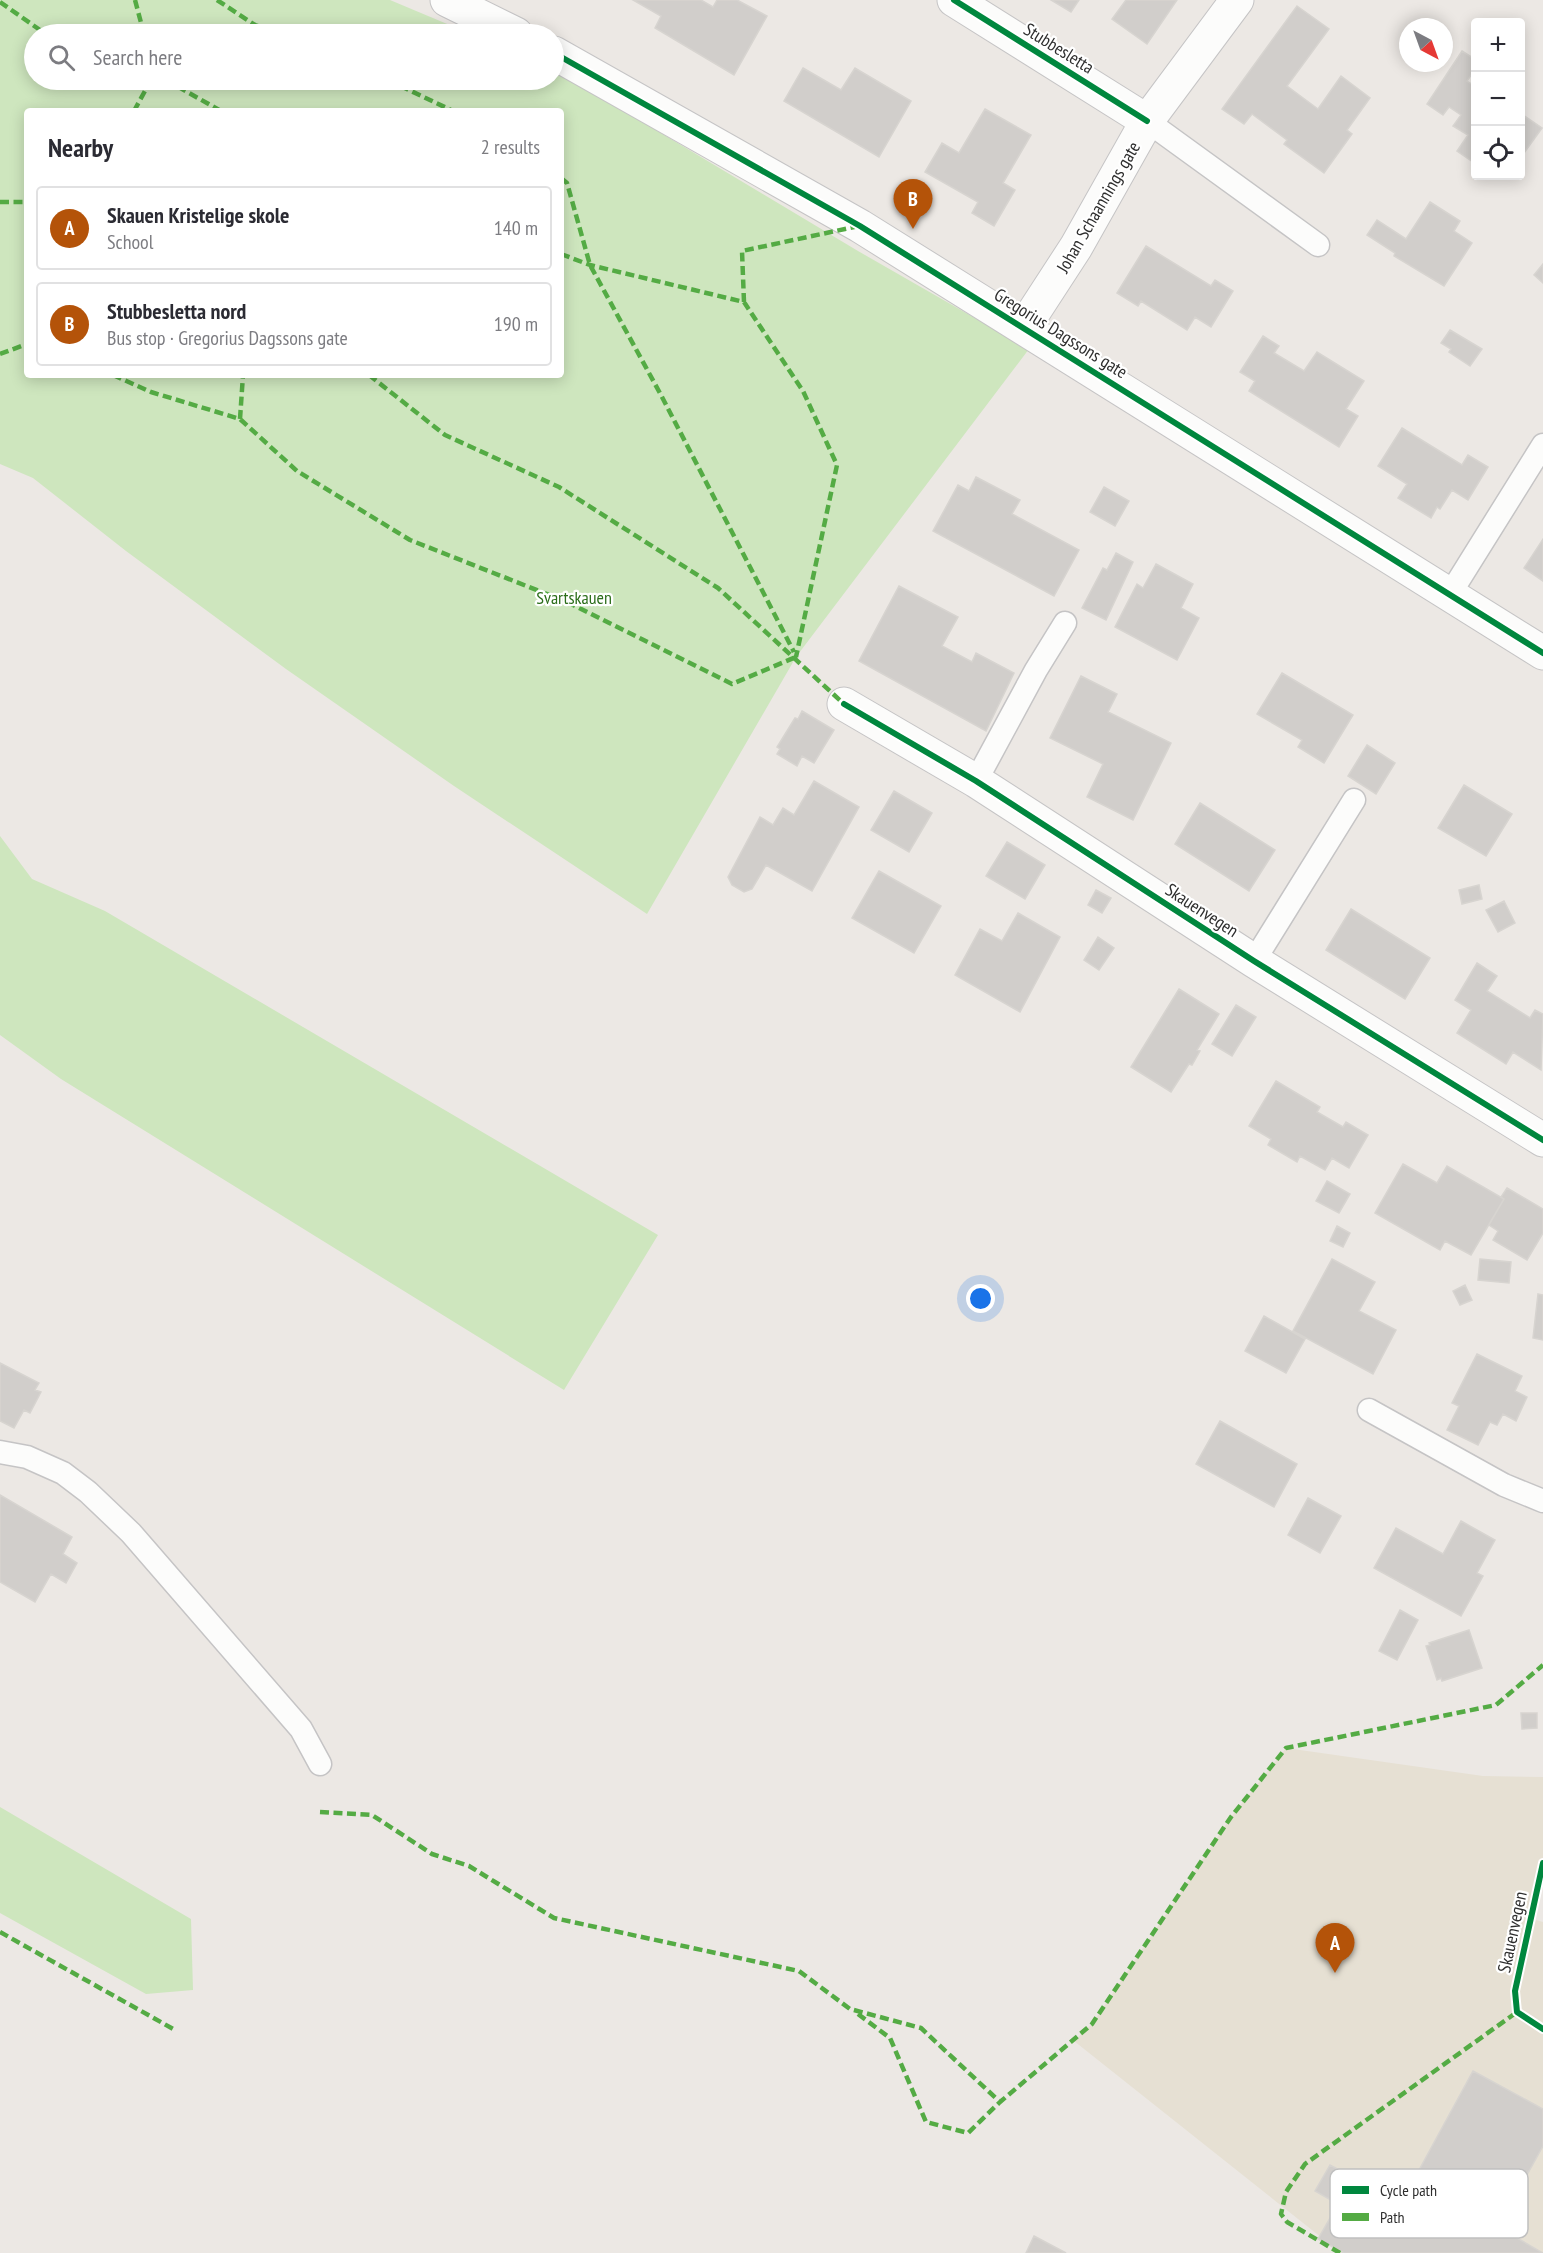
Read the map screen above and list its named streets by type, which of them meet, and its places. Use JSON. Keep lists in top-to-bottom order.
{
  "streets": {
    "street": [
      "Stubbesletta",
      "Johan Schaannings gate",
      "Gregorius Dagssons gate",
      "Skauenvegen"
    ]
  },
  "crossings": [
    ["Stubbesletta", "Johan Schaannings gate"],
    ["Johan Schaannings gate", "Gregorius Dagssons gate"]
  ],
  "parks": ["Svartskauen"],
  "legend": ["Cycle path", "Path"],
  "north": "bottom right",
  "page": {
    "map_buttons": ["+", "−"],
    "search": "Search here",
    "heading": ["Nearby", "2 results"],
    "pins": ["B", "A"],
    "list": [
      {
        "mark": "A",
        "name": "Skauen Kristelige skole",
        "note": "School",
        "value": "140 m"
      },
      {
        "mark": "B",
        "name": "Stubbesletta nord",
        "note": "Bus stop · Gregorius Dagssons gate",
        "value": "190 m"
      }
    ]
  }
}
